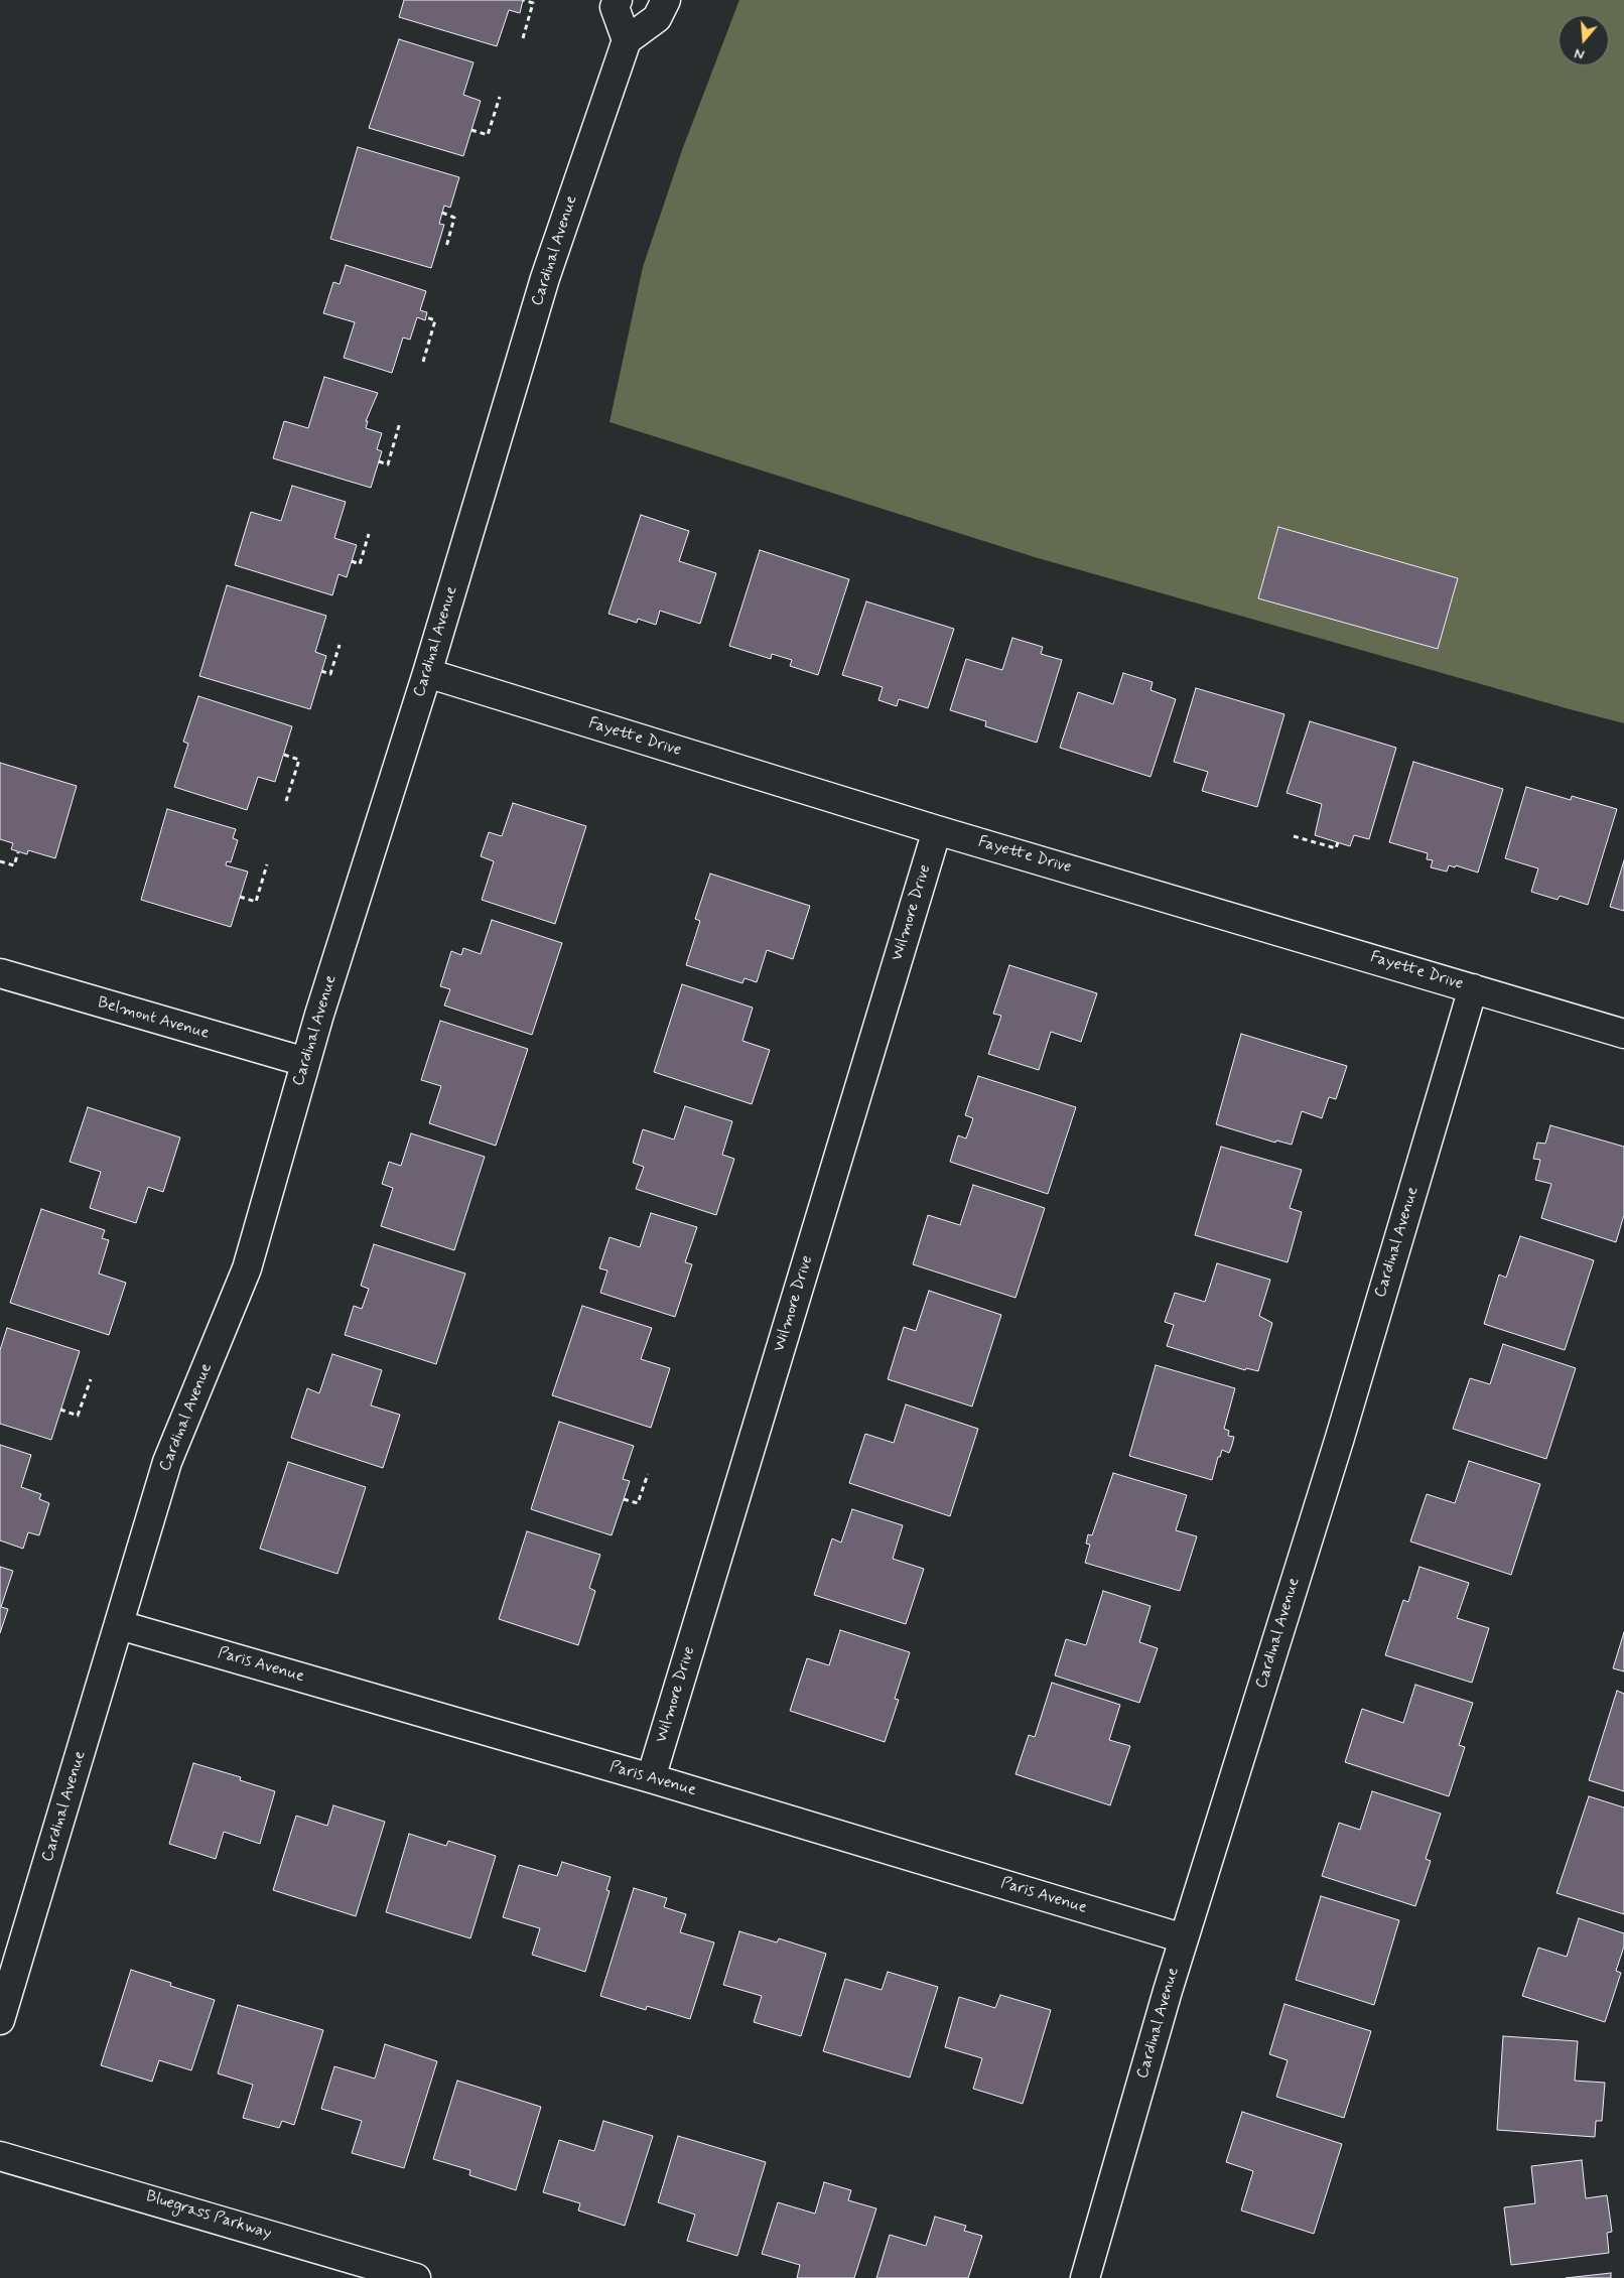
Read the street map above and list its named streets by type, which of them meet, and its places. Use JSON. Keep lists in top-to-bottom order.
{
  "streets": {
    "street": [
      "Cardinal Avenue",
      "Fayette Drive",
      "Wilmore Drive",
      "Belmont Avenue",
      "Paris Avenue",
      "Bluegrass Parkway"
    ]
  },
  "crossings": [
    ["Cardinal Avenue", "Fayette Drive"],
    ["Cardinal Avenue", "Belmont Avenue"],
    ["Cardinal Avenue", "Paris Avenue"],
    ["Fayette Drive", "Wilmore Drive"],
    ["Wilmore Drive", "Paris Avenue"]
  ],
  "north": "bottom"
}
